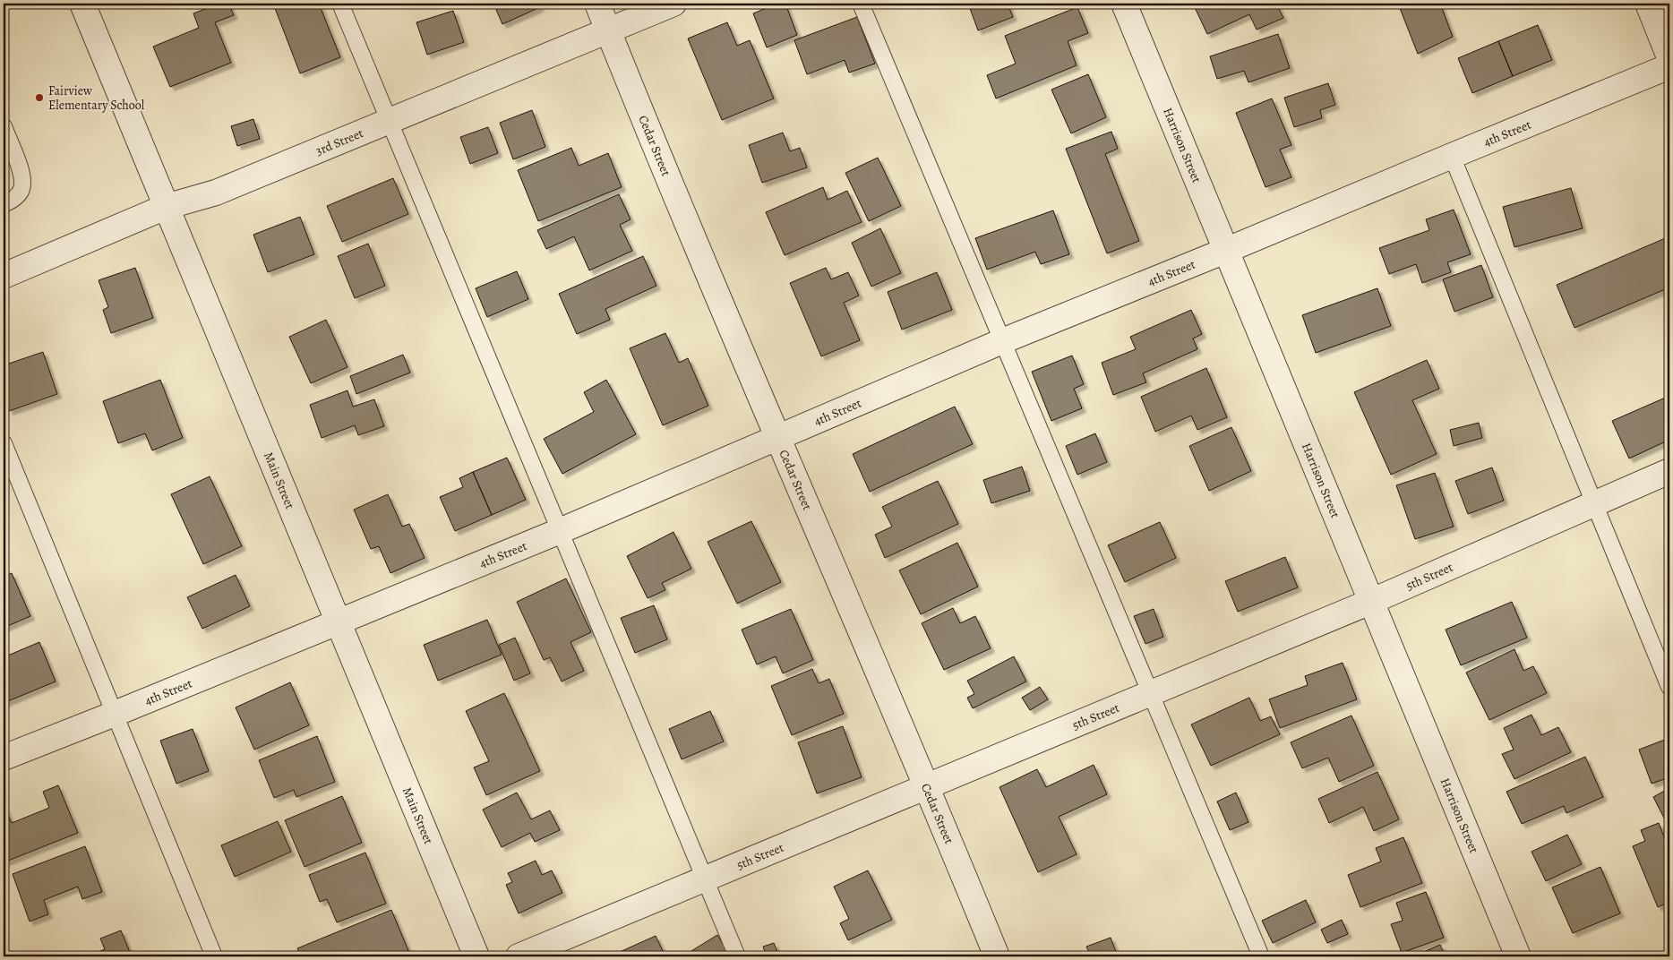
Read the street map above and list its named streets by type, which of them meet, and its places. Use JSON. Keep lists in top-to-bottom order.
{
  "streets": {
    "street": [
      "4th Street",
      "3rd Street",
      "Harrison Street",
      "Cedar Street",
      "Main Street",
      "5th Street"
    ]
  },
  "crossings": [
    ["4th Street", "Harrison Street"],
    ["4th Street", "Cedar Street"],
    ["4th Street", "Main Street"],
    ["3rd Street", "Cedar Street"],
    ["3rd Street", "Main Street"],
    ["Harrison Street", "5th Street"],
    ["Cedar Street", "5th Street"]
  ],
  "places": ["Fairview Elementary School"]
}
